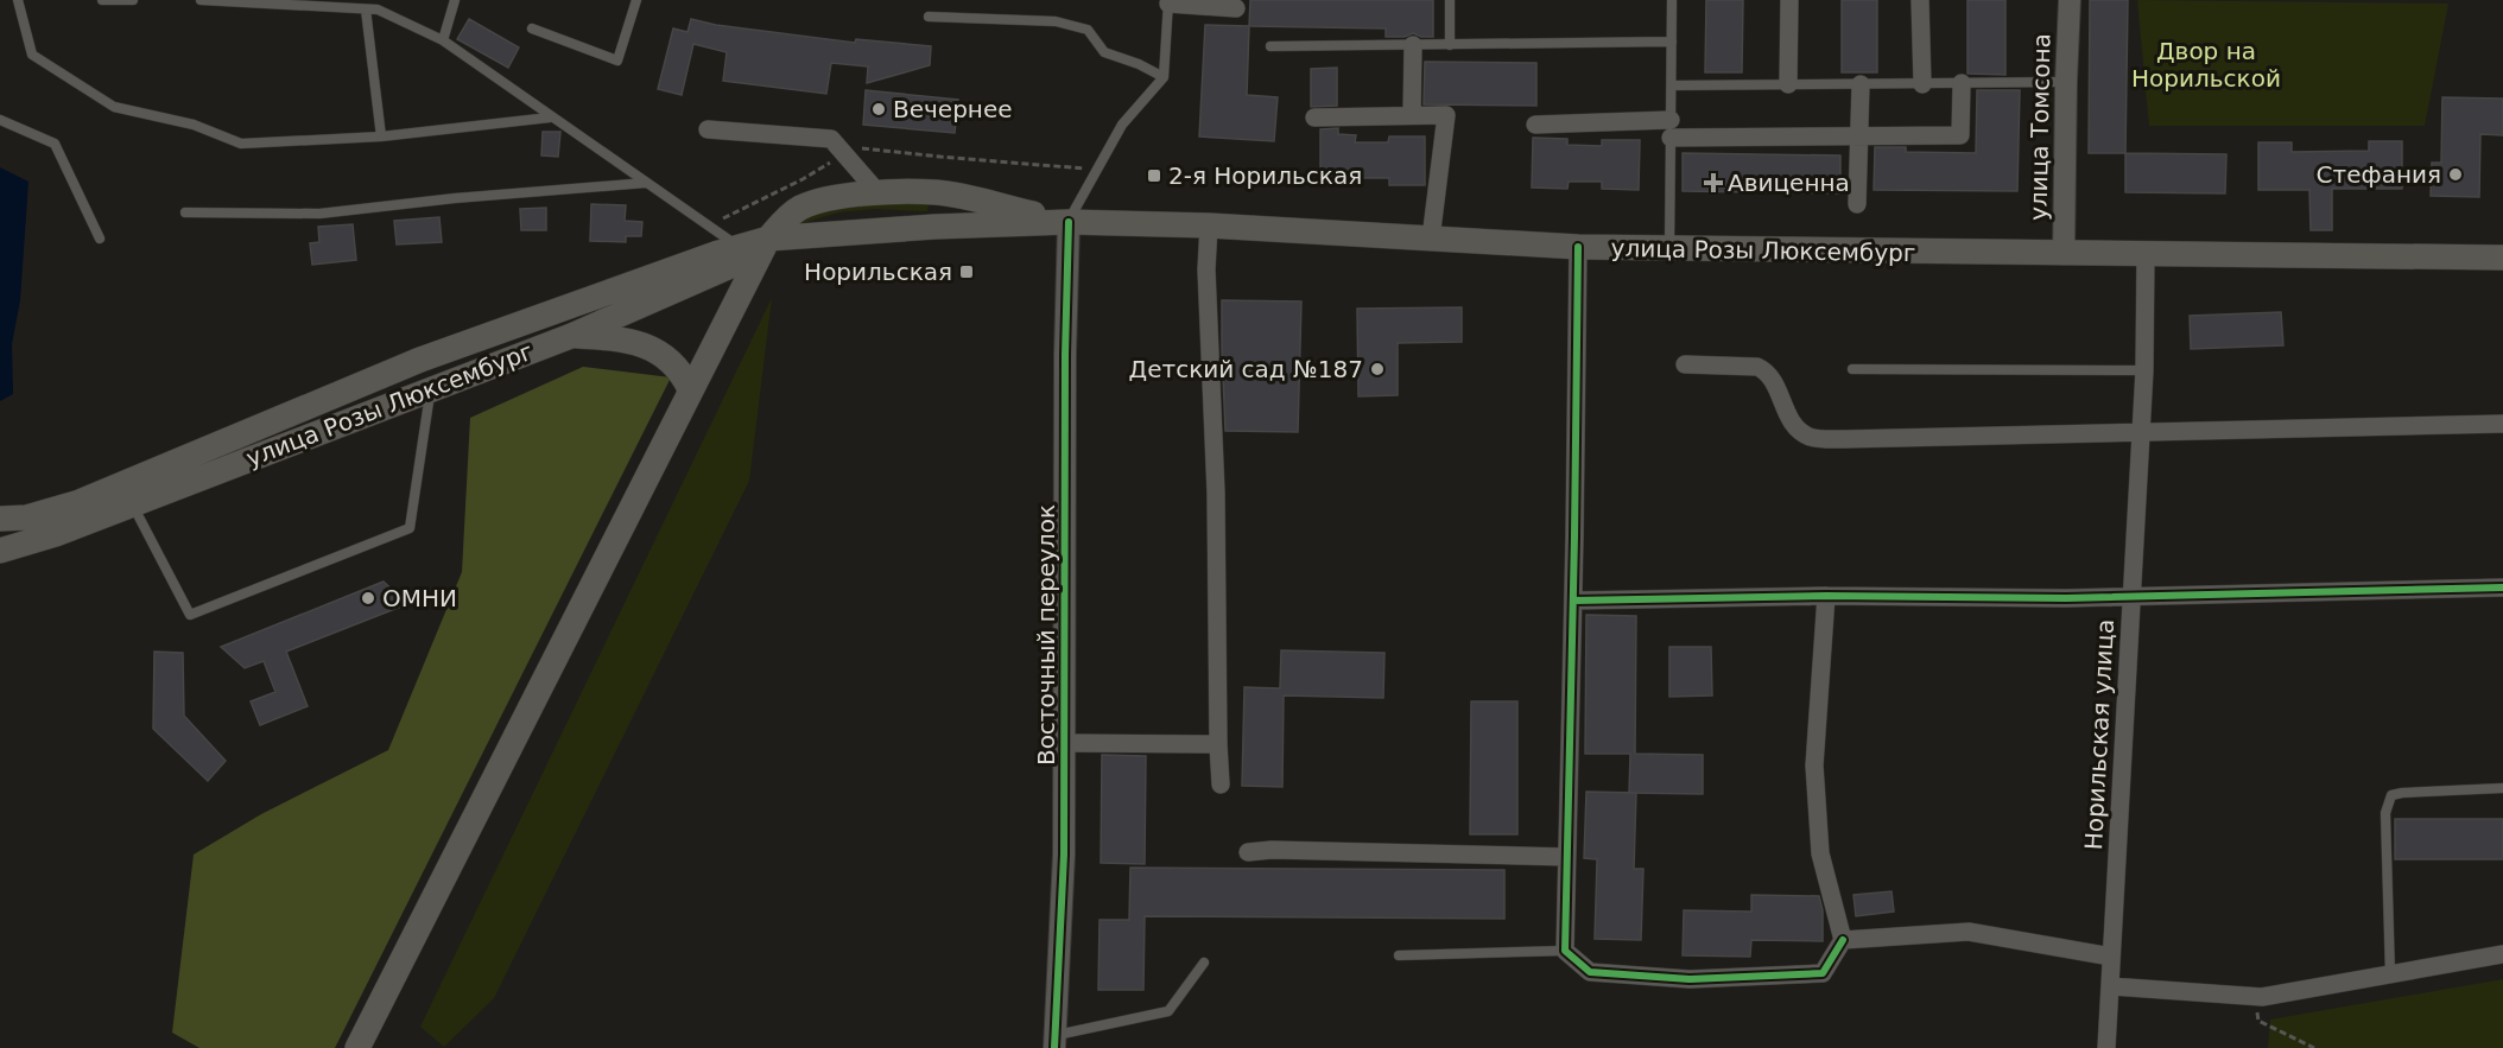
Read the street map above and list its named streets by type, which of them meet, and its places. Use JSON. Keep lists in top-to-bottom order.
{
  "streets": {
    "main road": ["улица Розы Люксембург"],
    "street": ["улица Томсона", "Восточный переулок", "Норильская улица"]
  },
  "crossings": [
    ["улица Томсона", "улица Розы Люксембург"],
    ["улица Розы Люксембург", "Восточный переулок"],
    ["улица Розы Люксембург", "Норильская улица"]
  ],
  "parks": ["Двор на Норильской"],
  "places": {
    "other": [
      "Вечернее",
      "Стефания",
      "Детский сад №187",
      "ОМНИ"
    ],
    "transit": ["2-я Норильская", "Норильская"],
    "health": ["Авиценна"]
  }
}
